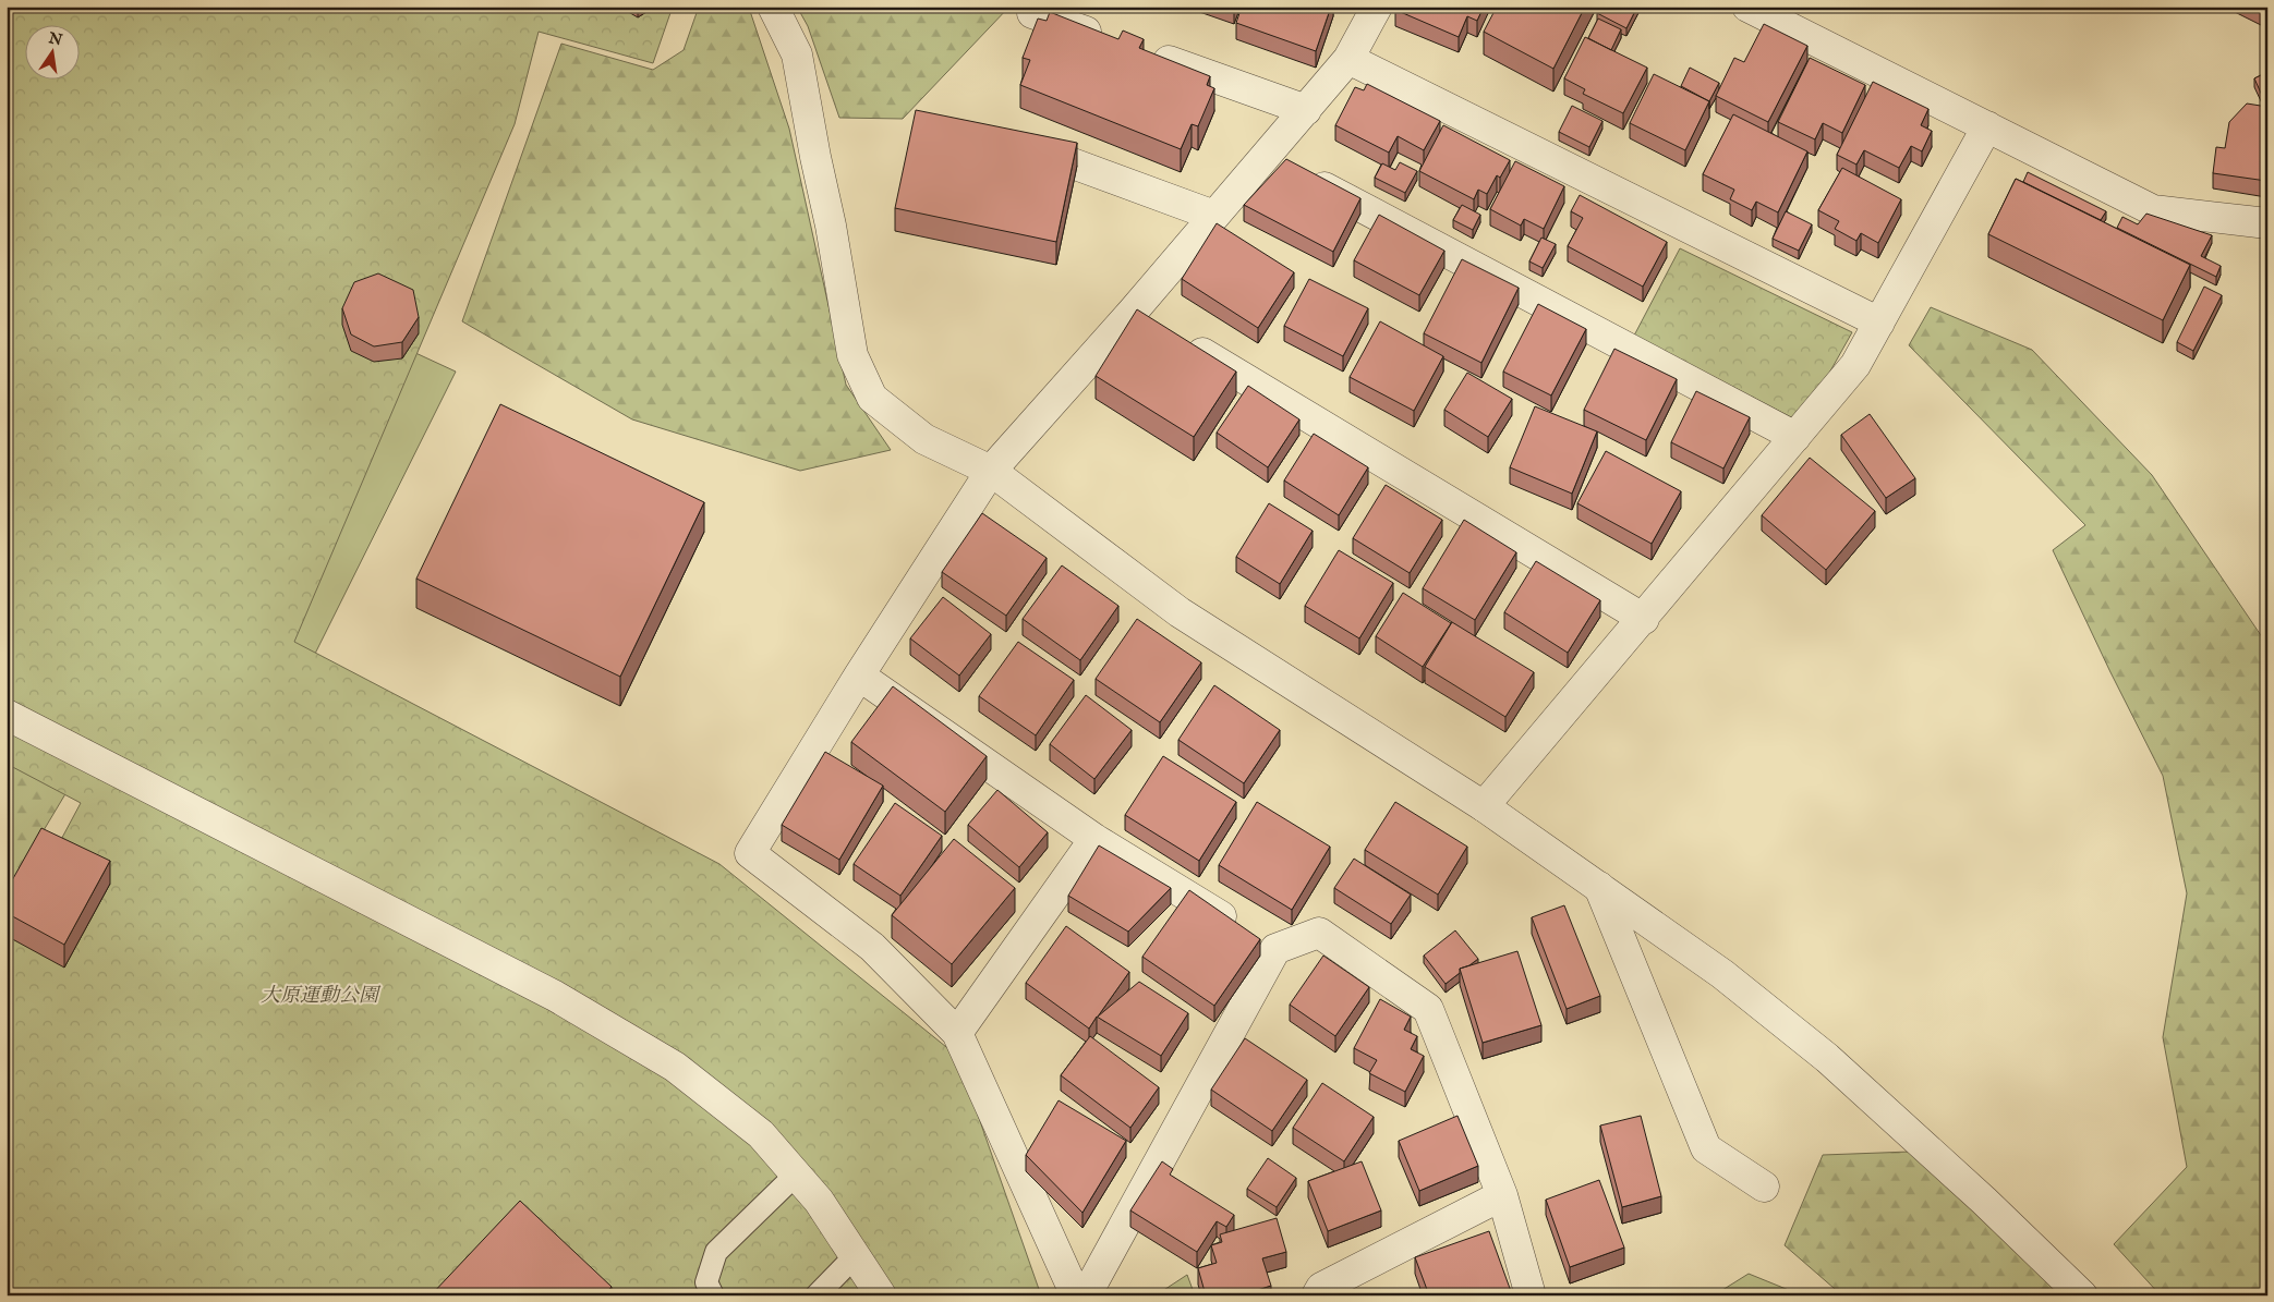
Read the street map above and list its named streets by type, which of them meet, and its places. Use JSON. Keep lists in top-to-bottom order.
{
  "parks": ["大原運動公園"],
  "north": "top"
}
